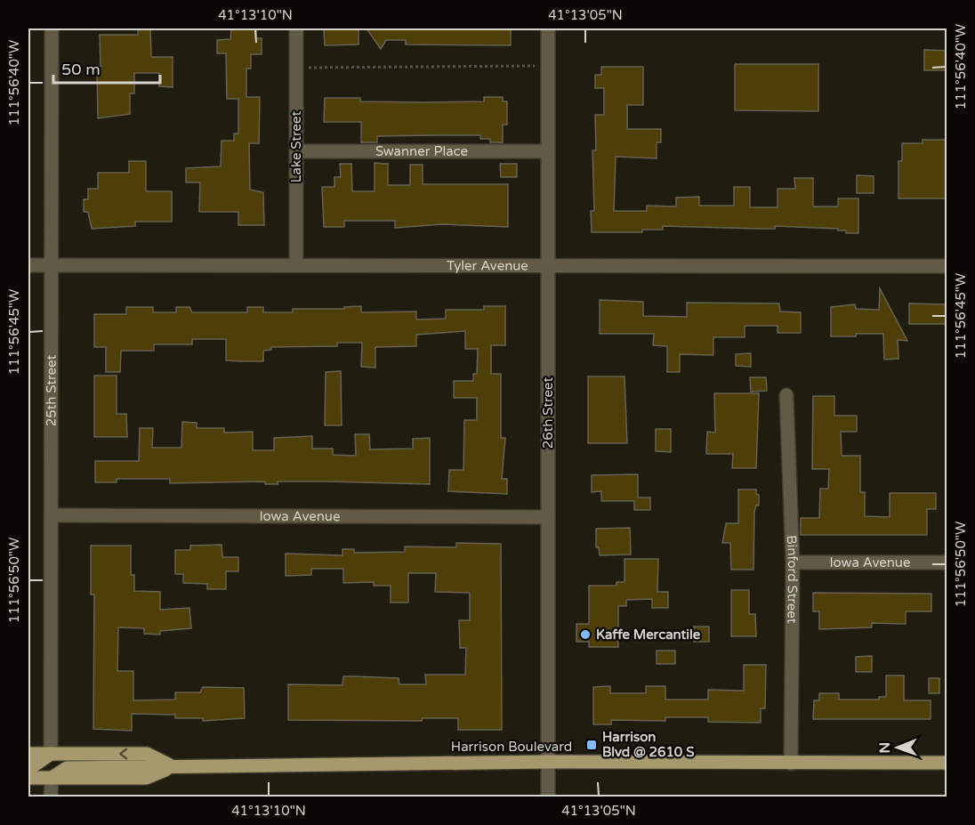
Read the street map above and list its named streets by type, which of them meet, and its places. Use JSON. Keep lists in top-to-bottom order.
{
  "streets": {
    "main road": ["Harrison Boulevard"],
    "street": [
      "Lake Street",
      "Swanner Place",
      "Tyler Avenue",
      "25th Street",
      "26th Street",
      "Iowa Avenue",
      "Binford Street"
    ]
  },
  "crossings": [
    ["Lake Street", "Swanner Place"],
    ["Lake Street", "Tyler Avenue"],
    ["Swanner Place", "26th Street"],
    ["Tyler Avenue", "25th Street"],
    ["Tyler Avenue", "26th Street"],
    ["25th Street", "Iowa Avenue"],
    ["25th Street", "Harrison Boulevard"],
    ["26th Street", "Iowa Avenue"],
    ["26th Street", "Harrison Boulevard"],
    ["Iowa Avenue", "Binford Street"],
    ["Binford Street", "Harrison Boulevard"]
  ],
  "places": {
    "other": ["Kaffe Mercantile"],
    "transit": ["Harrison Blvd @ 2610 S"]
  },
  "scale_bar": "50 m",
  "north": "left",
  "coordinates": [
    "41°13'10\"N",
    "41°13'05\"N",
    "111°56'40\"W",
    "111°56'45\"W",
    "111°56'50\"W"
  ]
}
